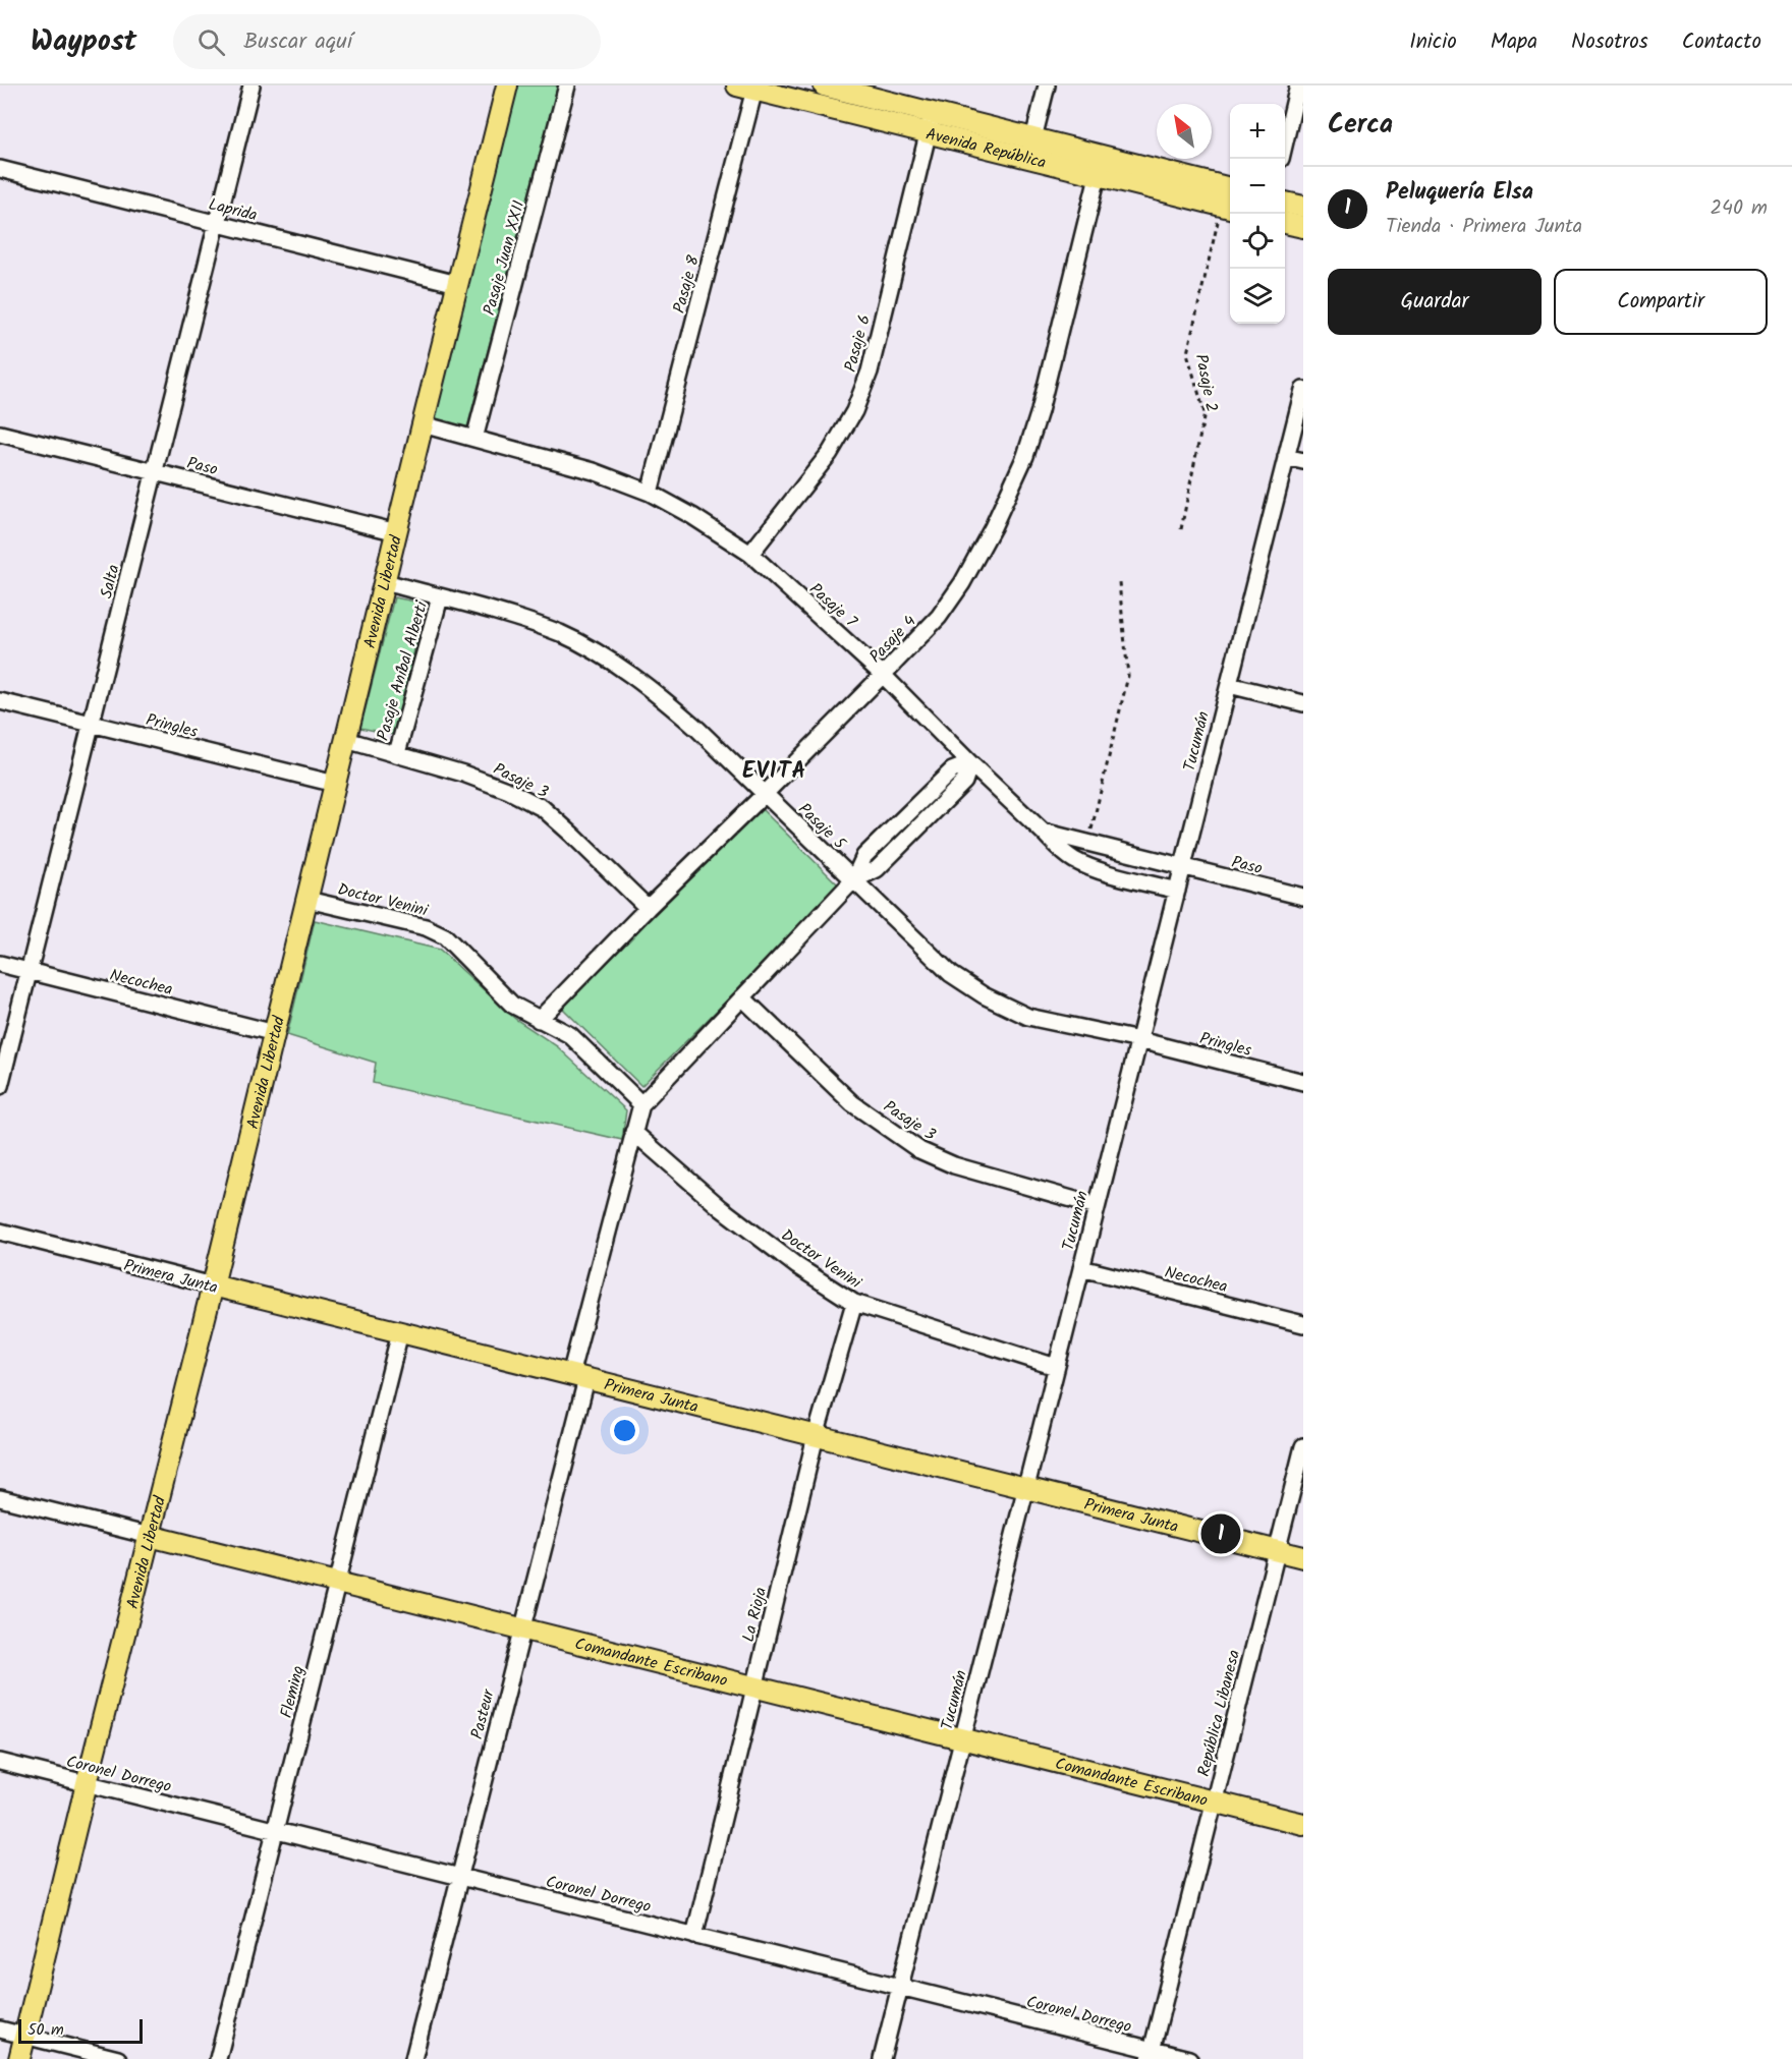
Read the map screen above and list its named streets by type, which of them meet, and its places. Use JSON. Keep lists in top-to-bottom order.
{
  "streets": {
    "main road": [
      "Avenida República",
      "Avenida Libertad",
      "Primera Junta",
      "Comandante Escribano"
    ],
    "street": [
      "Laprida",
      "Pasaje Juan XXII",
      "Pasaje 8",
      "Pasaje 6",
      "Paso",
      "Salta",
      "Pasaje 7",
      "Pasaje 4",
      "Pasaje Aníbal Alberti",
      "Pringles",
      "Tucumán",
      "Pasaje 3",
      "Pasaje 5",
      "Doctor Venini",
      "Necochea",
      "La Rioja",
      "Fleming",
      "República Libanesa",
      "Pasteur",
      "Coronel Dorrego"
    ],
    "path": ["Pasaje 2"]
  },
  "crossings": [
    ["Avenida República", "Pasaje 8"],
    ["Avenida República", "Pasaje 6"],
    ["Avenida República", "Pasaje 2"],
    ["Avenida República", "Pasaje 4"],
    ["Laprida", "Salta"],
    ["Laprida", "Avenida Libertad"],
    ["Pasaje Juan XXII", "Pasaje 7"],
    ["Pasaje 8", "Pasaje 7"],
    ["Pasaje 6", "Pasaje 7"],
    ["Paso", "Salta"],
    ["Paso", "Avenida Libertad"],
    ["Paso", "Tucumán"],
    ["Salta", "Pringles"],
    ["Salta", "Necochea"],
    ["Avenida Libertad", "Pasaje 7"],
    ["Avenida Libertad", "Pringles"],
    ["Avenida Libertad", "Pasaje 3"],
    ["Avenida Libertad", "Pasaje 5"],
    ["Avenida Libertad", "Doctor Venini"],
    ["Avenida Libertad", "Necochea"],
    ["Avenida Libertad", "Primera Junta"],
    ["Avenida Libertad", "Comandante Escribano"],
    ["Avenida Libertad", "Coronel Dorrego"],
    ["Pasaje 7", "Pasaje 4"],
    ["Pasaje 7", "Tucumán"],
    ["Pasaje 4", "Pasaje 3"],
    ["Pasaje 4", "Pasaje 5"],
    ["Pasaje 4", "Doctor Venini"],
    ["Pasaje Aníbal Alberti", "Pasaje 3"],
    ["Pasaje Aníbal Alberti", "Pasaje 5"],
    ["Pringles", "Tucumán"],
    ["Pringles", "Pasaje 5"],
    ["Tucumán", "Pasaje 3"],
    ["Tucumán", "Pasaje 5"],
    ["Tucumán", "Doctor Venini"],
    ["Tucumán", "Necochea"],
    ["Tucumán", "Primera Junta"],
    ["Tucumán", "Comandante Escribano"],
    ["Tucumán", "Coronel Dorrego"],
    ["Doctor Venini", "La Rioja"],
    ["Doctor Venini", "Pasteur"],
    ["Primera Junta", "La Rioja"],
    ["Primera Junta", "Fleming"],
    ["Primera Junta", "República Libanesa"],
    ["Primera Junta", "Pasteur"],
    ["La Rioja", "Comandante Escribano"],
    ["La Rioja", "Coronel Dorrego"],
    ["Comandante Escribano", "Fleming"],
    ["Comandante Escribano", "República Libanesa"],
    ["Comandante Escribano", "Pasteur"],
    ["Fleming", "Coronel Dorrego"],
    ["República Libanesa", "Coronel Dorrego"],
    ["Pasteur", "Coronel Dorrego"]
  ],
  "districts": ["EVITA"],
  "scale_bar": "50 m",
  "north": "top left",
  "page": {
    "header": "Waypost",
    "search": "Buscar aquí",
    "nav": [
      "Inicio",
      "Mapa",
      "Nosotros",
      "Contacto"
    ],
    "heading": "Cerca",
    "map_buttons": ["+", "−"],
    "list": [
      {
        "mark": "1",
        "name": "Peluquería Elsa",
        "note": "Tienda · Primera Junta",
        "value": "240 m"
      }
    ],
    "buttons": ["Guardar", "Compartir"],
    "pins": "1",
    "scale": "50 m"
  }
}
